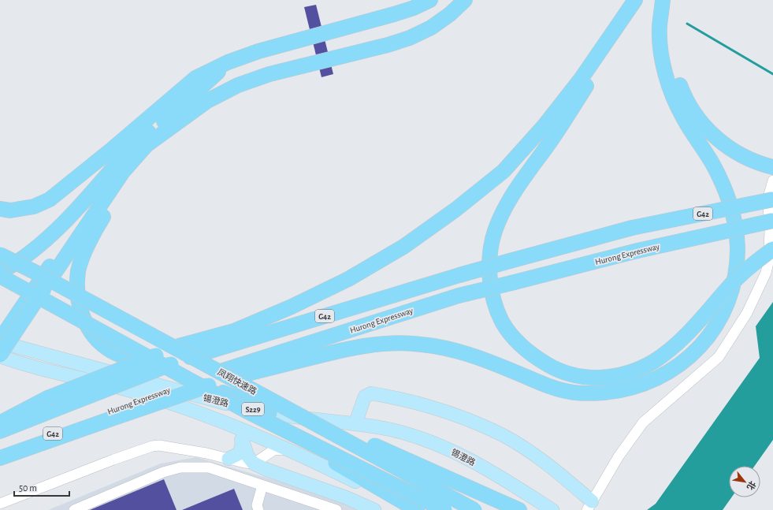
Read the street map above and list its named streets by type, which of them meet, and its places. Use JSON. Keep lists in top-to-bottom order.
{
  "streets": {
    "highway": ["G42", "Hurong Expressway", "凤翔快速路"],
    "main road": ["锡澄路", "S229"]
  },
  "scale_bar": "50 m",
  "north": "bottom right"
}
